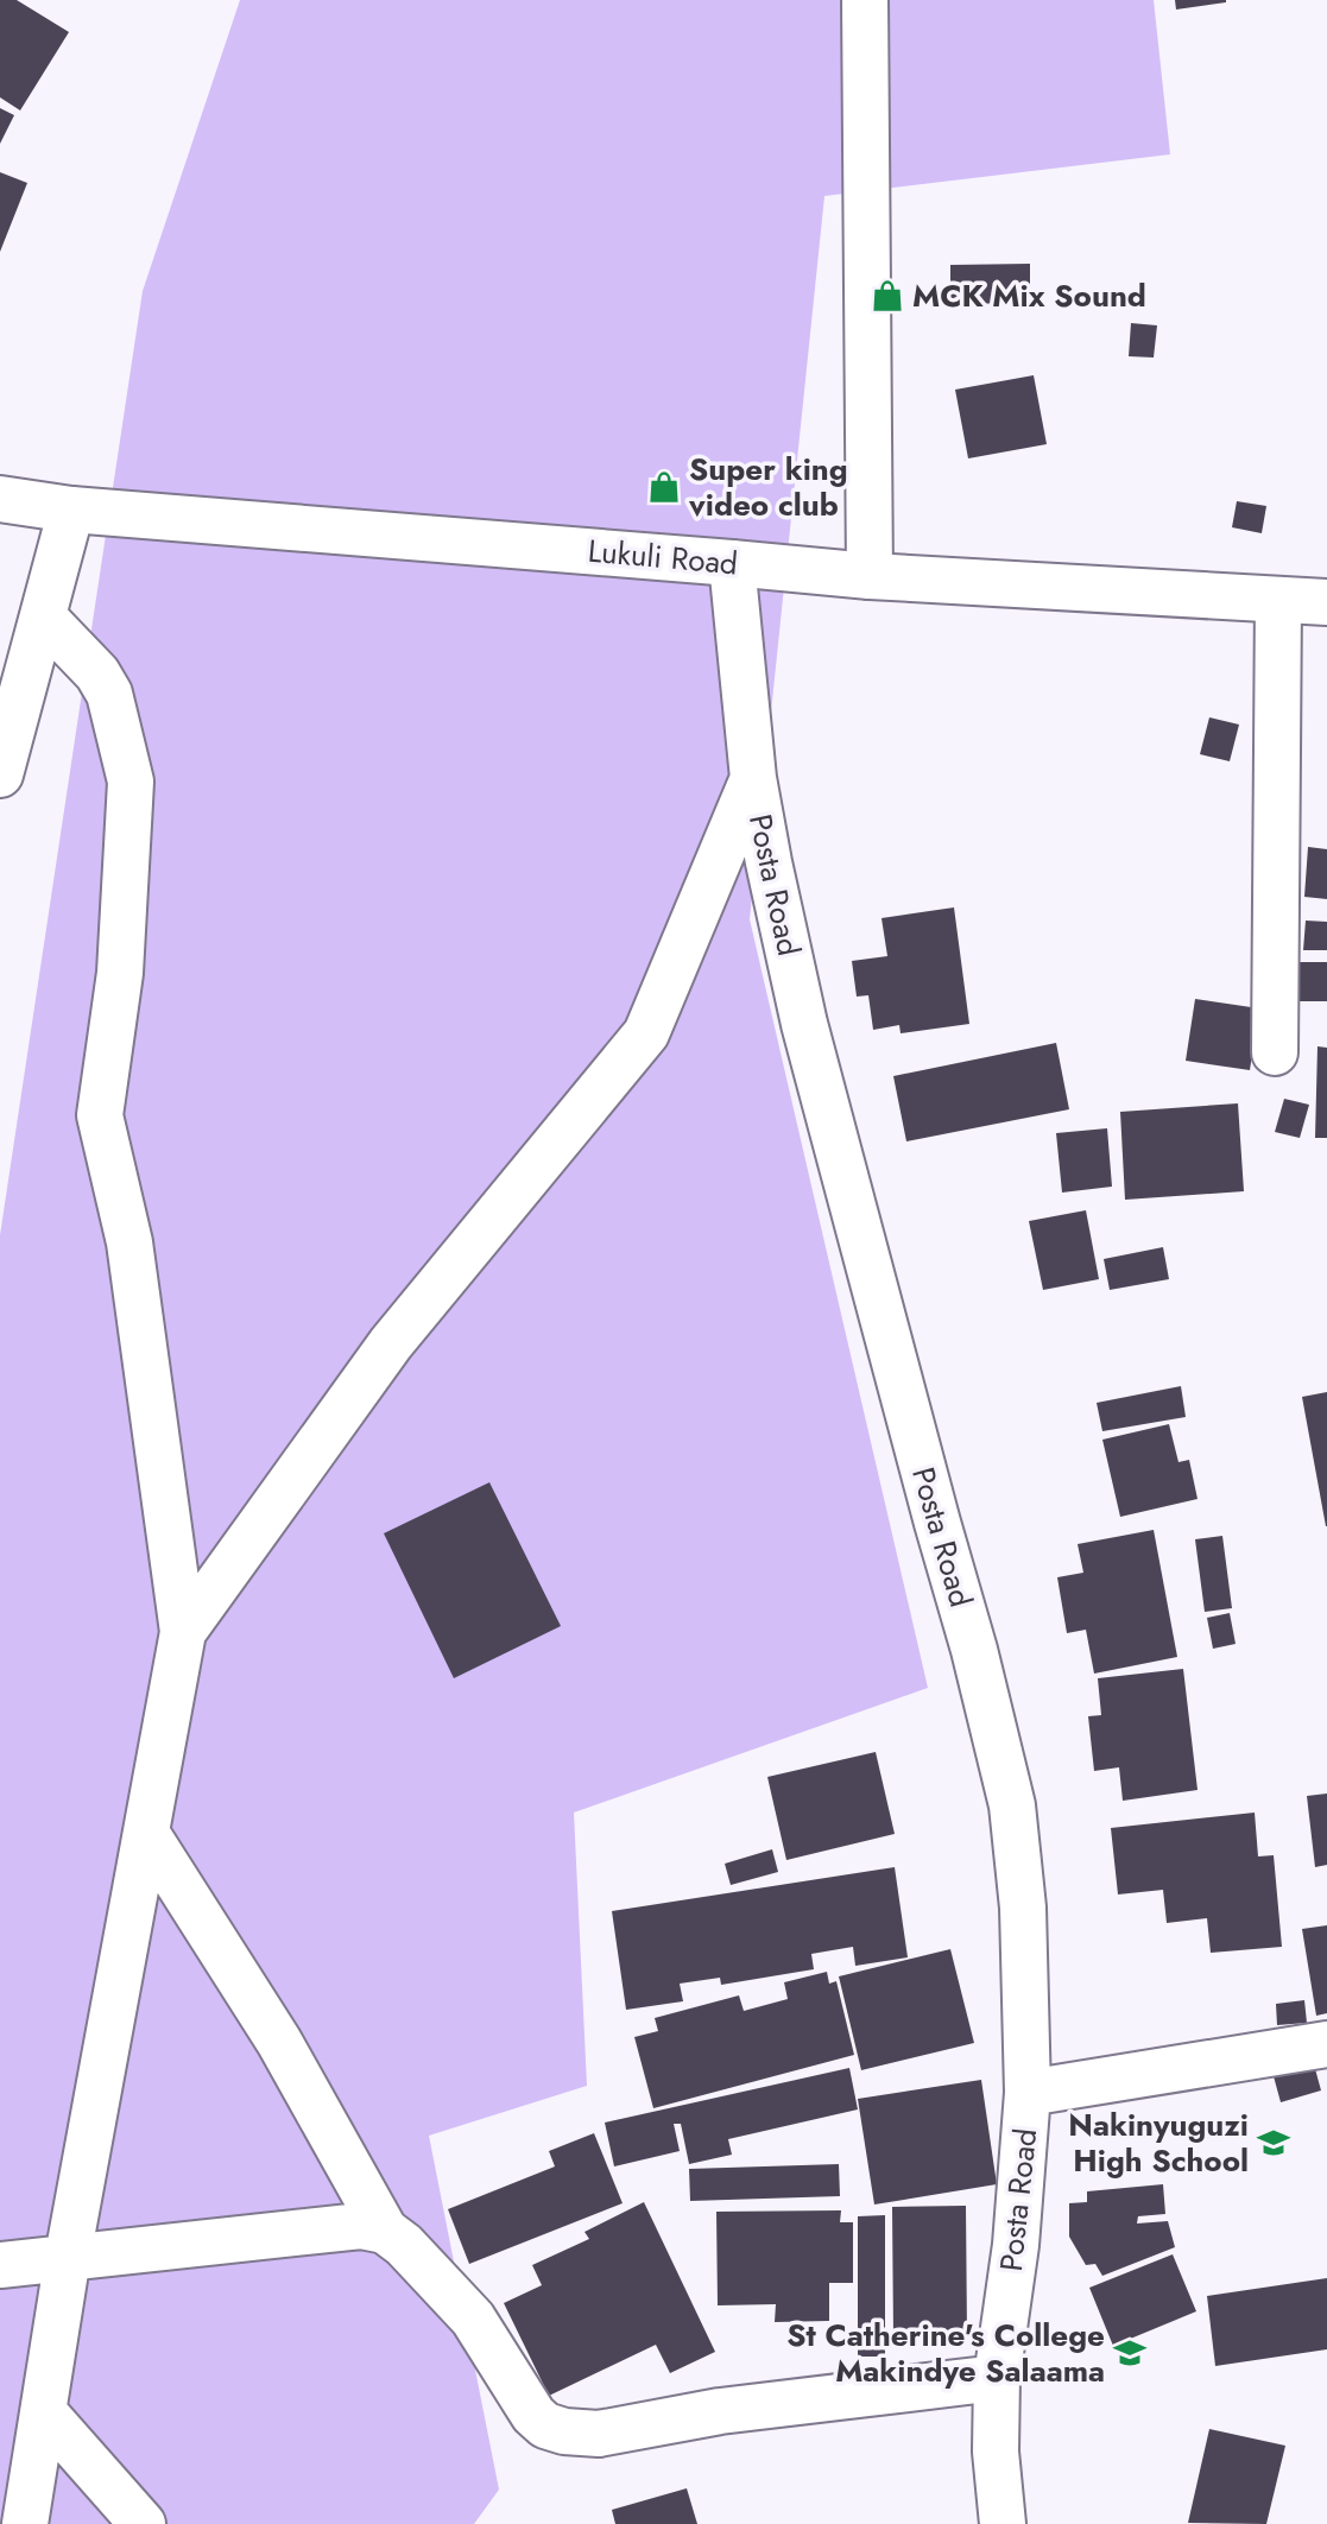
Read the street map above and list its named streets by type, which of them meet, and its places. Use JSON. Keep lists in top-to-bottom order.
{
  "streets": {
    "street": ["Lukuli Road", "Posta Road"]
  },
  "crossings": [
    ["Lukuli Road", "Posta Road"]
  ],
  "places": {
    "shop": ["MCK Mix Sound", "Super king video club"],
    "school or university": ["Nakinyuguzi High School", "St Catherine's College Makindye Salaama"]
  }
}
